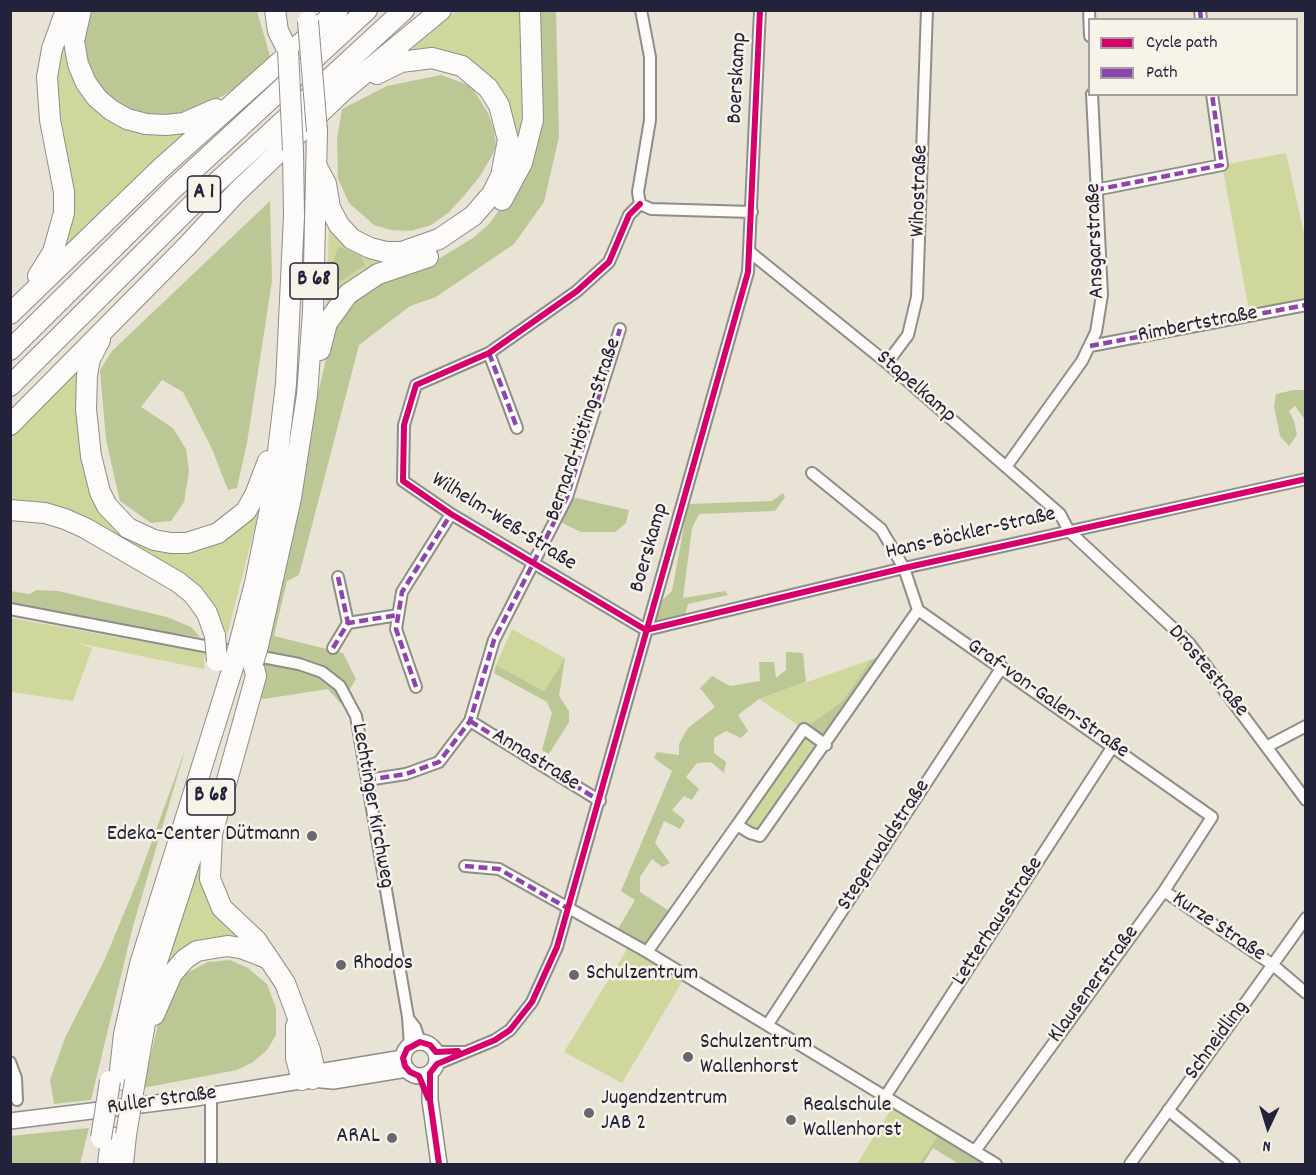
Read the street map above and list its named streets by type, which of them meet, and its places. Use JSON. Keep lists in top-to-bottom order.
{
  "streets": {
    "highway": ["A 1", "B 68"],
    "main road": ["Ruller Straße"],
    "street": [
      "Boerskamp",
      "Wihostraße",
      "Ansgarstraße",
      "Rimbertstraße",
      "Stapelkamp",
      "Bernard-Höting-Straße",
      "Wilhelm-Weß-Straße",
      "Hans-Böckler-Straße",
      "Drostestraße",
      "Graf-von-Galen-Straße",
      "Annastraße",
      "Lechtinger Kirchweg",
      "Stegerwaldstraße",
      "Letterhausstraße",
      "Kurze Straße",
      "Klausenerstraße",
      "Schneidling"
    ]
  },
  "crossings": [
    ["Boerskamp", "Stapelkamp"],
    ["Boerskamp", "Wilhelm-Weß-Straße"],
    ["Boerskamp", "Hans-Böckler-Straße"],
    ["Boerskamp", "Annastraße"],
    ["Boerskamp", "Lechtinger Kirchweg"],
    ["Boerskamp", "Ruller Straße"],
    ["Wihostraße", "Stapelkamp"],
    ["Ansgarstraße", "Rimbertstraße"],
    ["Ansgarstraße", "Stapelkamp"],
    ["Stapelkamp", "Hans-Böckler-Straße"],
    ["Stapelkamp", "Drostestraße"],
    ["Bernard-Höting-Straße", "Wilhelm-Weß-Straße"],
    ["Bernard-Höting-Straße", "Annastraße"],
    ["Wilhelm-Weß-Straße", "Hans-Böckler-Straße"],
    ["Hans-Böckler-Straße", "Drostestraße"],
    ["Graf-von-Galen-Straße", "Stegerwaldstraße"],
    ["Graf-von-Galen-Straße", "Letterhausstraße"],
    ["Graf-von-Galen-Straße", "Klausenerstraße"],
    ["Lechtinger Kirchweg", "Ruller Straße"],
    ["Kurze Straße", "Klausenerstraße"],
    ["Kurze Straße", "Schneidling"]
  ],
  "places": [
    "Edeka-Center Dütmann",
    "Rhodos",
    "Schulzentrum",
    "Schulzentrum Wallenhorst",
    "Jugendzentrum JAB 2",
    "Realschule Wallenhorst",
    "ARAL"
  ],
  "legend": ["Cycle path", "Path"],
  "north": "bottom"
}
